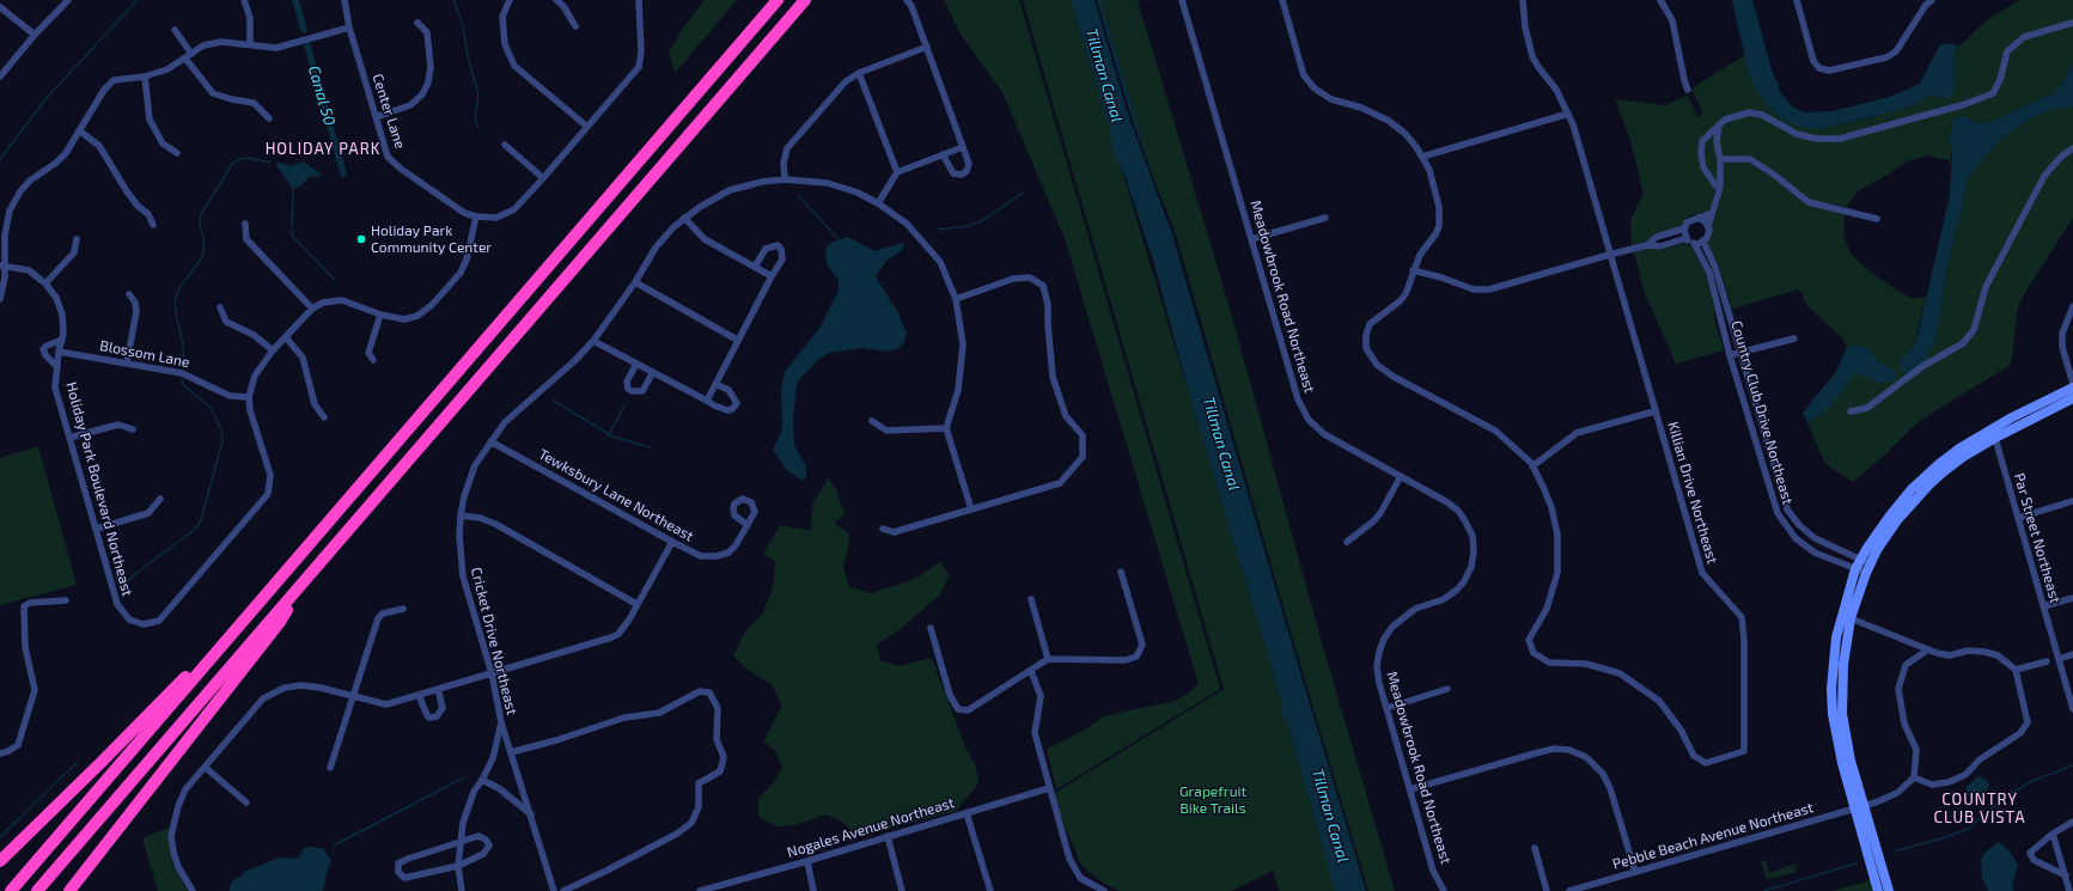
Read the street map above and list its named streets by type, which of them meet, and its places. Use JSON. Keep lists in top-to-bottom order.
{
  "streets": {
    "street": [
      "Center Lane",
      "Meadowbrook Road Northeast",
      "Blossom Lane",
      "Country Club Drive Northeast",
      "Holiday Park Boulevard Northeast",
      "Killian Drive Northeast",
      "Tewksbury Lane Northeast",
      "Par Street Northeast",
      "Cricket Drive Northeast",
      "Nogales Avenue Northeast",
      "Pebble Beach Avenue Northeast"
    ]
  },
  "crossings": [
    ["Center Lane", "Holiday Park Boulevard Northeast"],
    ["Blossom Lane", "Holiday Park Boulevard Northeast"],
    ["Tewksbury Lane Northeast", "Cricket Drive Northeast"]
  ],
  "districts": ["HOLIDAY PARK", "COUNTRY CLUB VISTA"],
  "water": ["Tillman Canal", "Canal 50"],
  "parks": ["Grapefruit Bike Trails"],
  "places": ["Holiday Park Community Center"]
}
